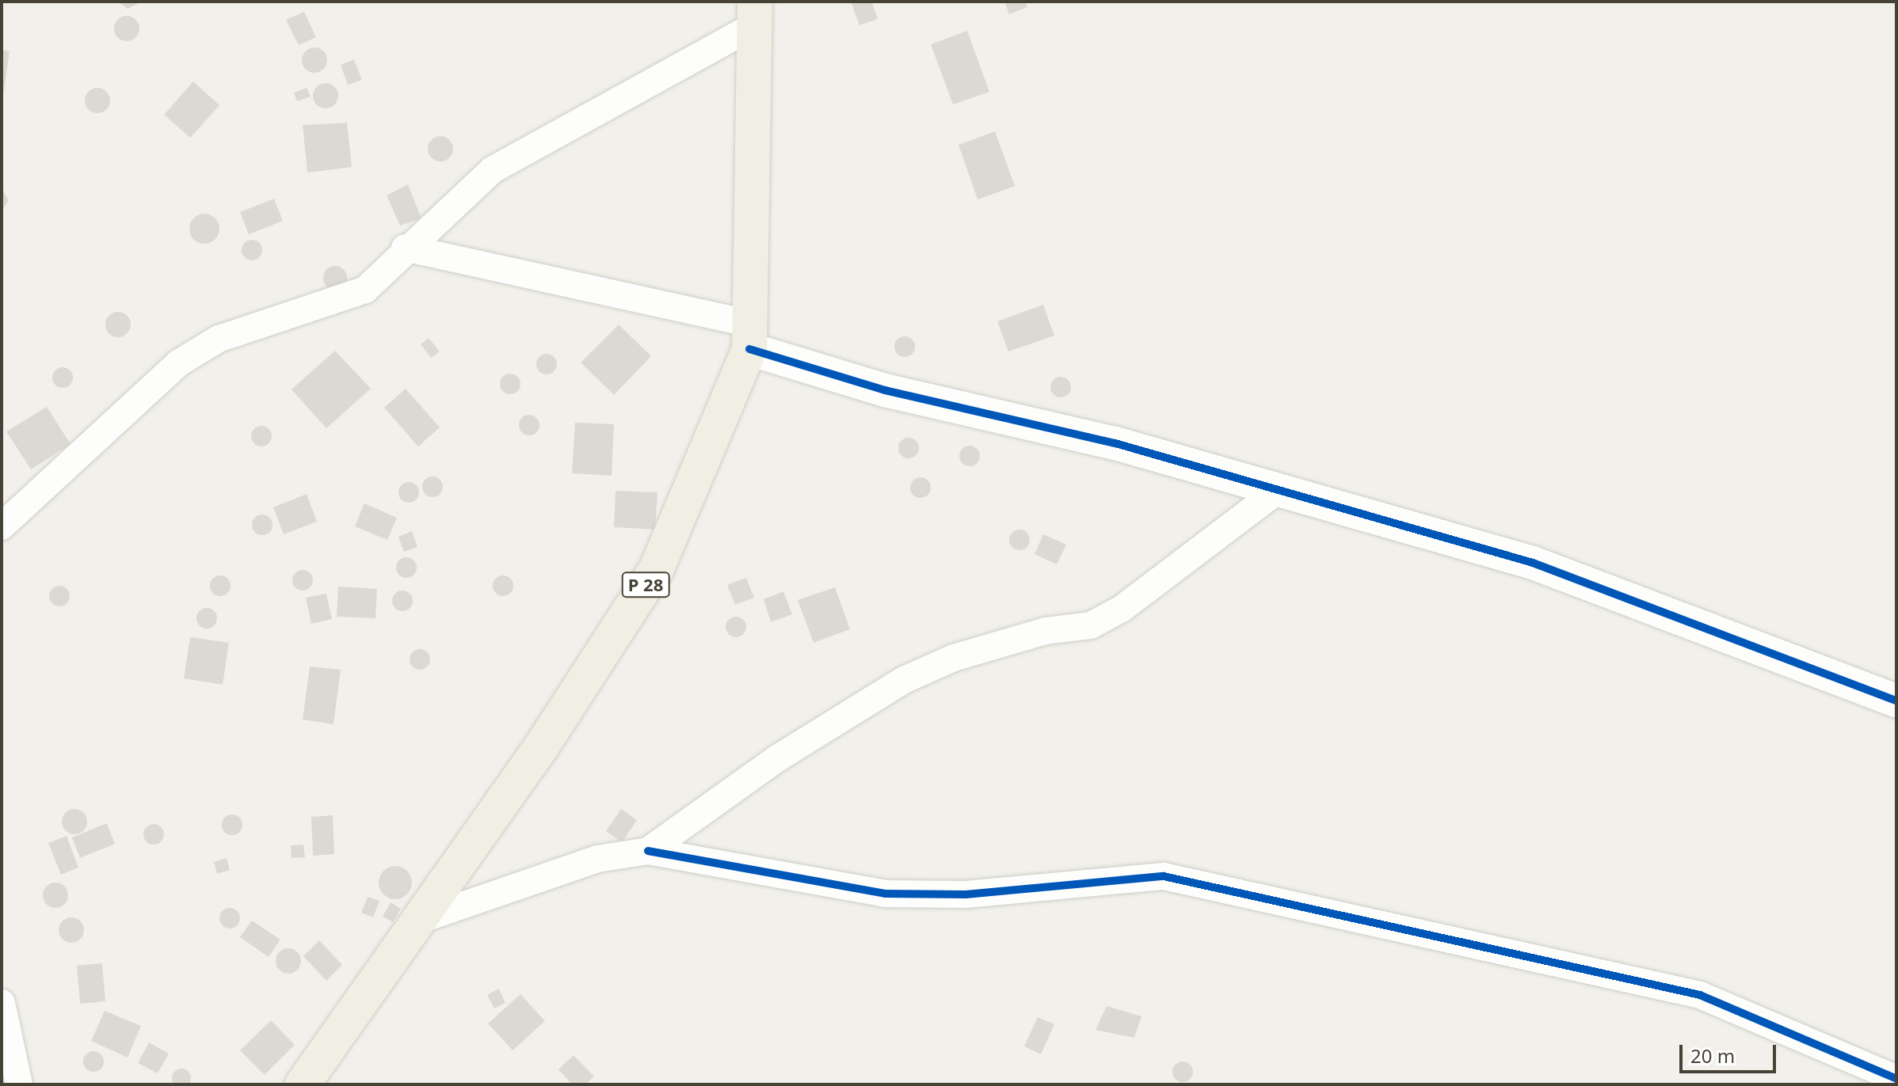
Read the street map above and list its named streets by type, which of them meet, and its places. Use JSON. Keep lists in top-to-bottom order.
{
  "streets": {
    "main road": ["P 28"]
  },
  "scale_bar": "20 m"
}
